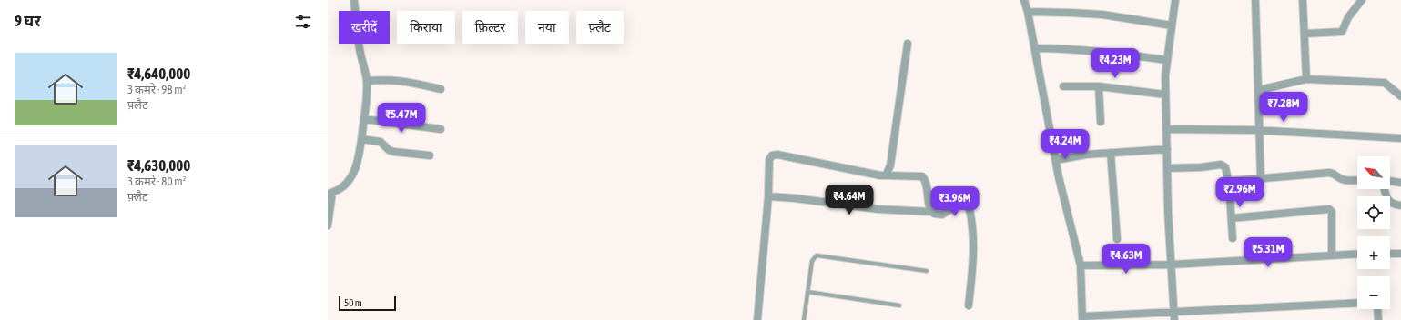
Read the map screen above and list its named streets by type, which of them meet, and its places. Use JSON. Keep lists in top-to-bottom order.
{
  "scale_bar": "50 m",
  "north": "top left",
  "page": {
    "heading": "9 घर",
    "chip": [
      "खरीदें",
      "किराया",
      "फ़िल्टर",
      "नया",
      "फ़्लैट"
    ],
    "list": [
      {
        "name": "₹4,640,000",
        "note": "3 कमरे · 98 m² · फ़्लैट"
      },
      {
        "name": "₹4,630,000",
        "note": "3 कमरे · 80 m² · फ़्लैट"
      }
    ],
    "price": [
      "₹4.23M",
      "₹7.28M",
      "₹5.47M",
      "₹4.24M",
      "₹2.96M",
      "₹4.64M",
      "₹3.96M",
      "₹5.31M",
      "₹4.63M"
    ],
    "map_buttons": ["+", "−"],
    "scale": "50 m"
  }
}
